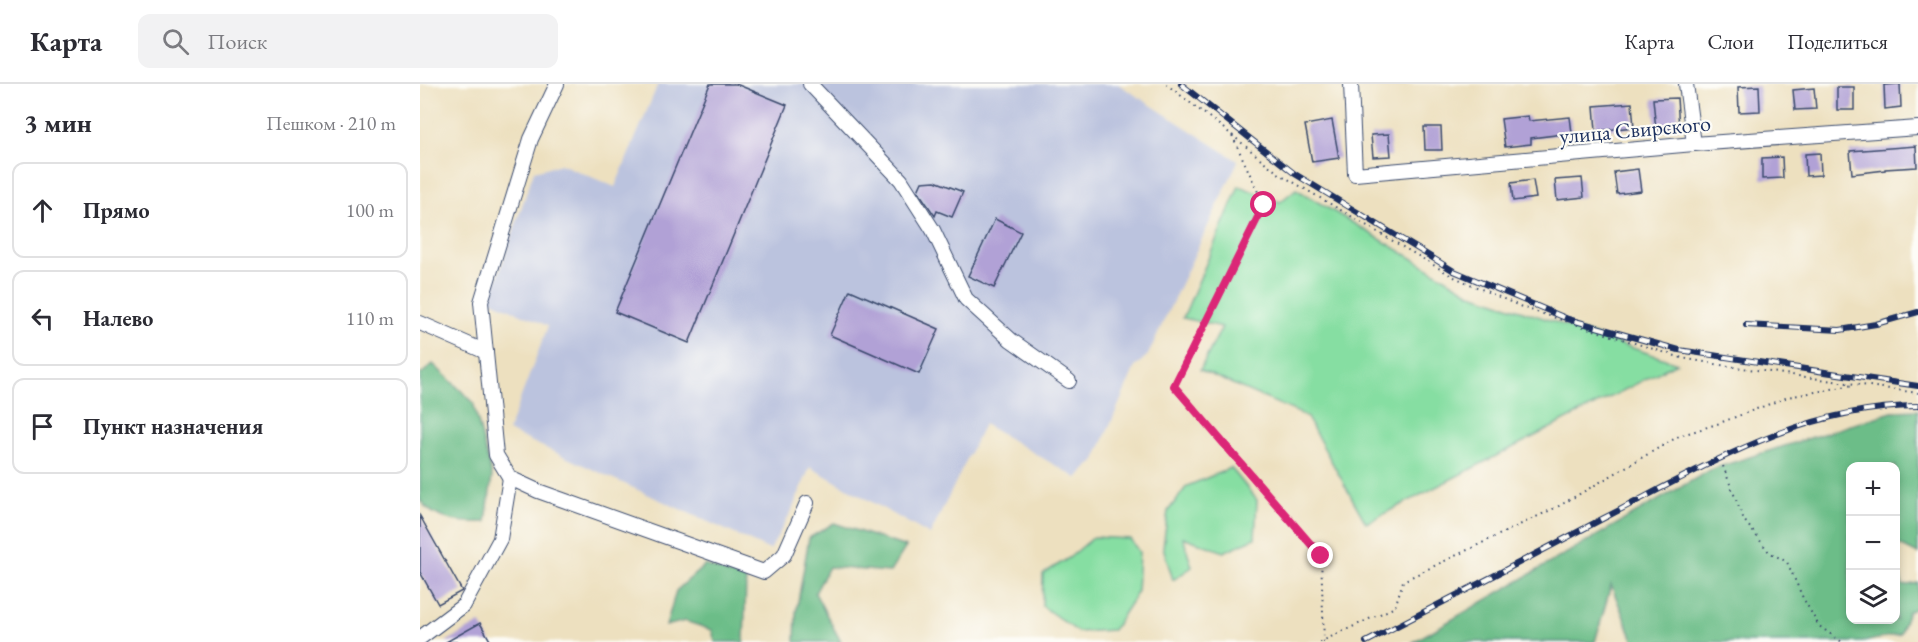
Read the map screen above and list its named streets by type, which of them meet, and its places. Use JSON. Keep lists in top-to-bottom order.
{
  "streets": {
    "street": ["улица Свирского"]
  },
  "page": {
    "header": "Карта",
    "search": "Поиск",
    "nav": ["Карта", "Слои", "Поделиться"],
    "heading": ["3 мин", "Пешком · 210 m"],
    "list": [
      ["Прямо", "100 m"],
      ["Налево", "110 m"],
      "Пункт назначения"
    ],
    "map_buttons": ["+", "−"]
  }
}
